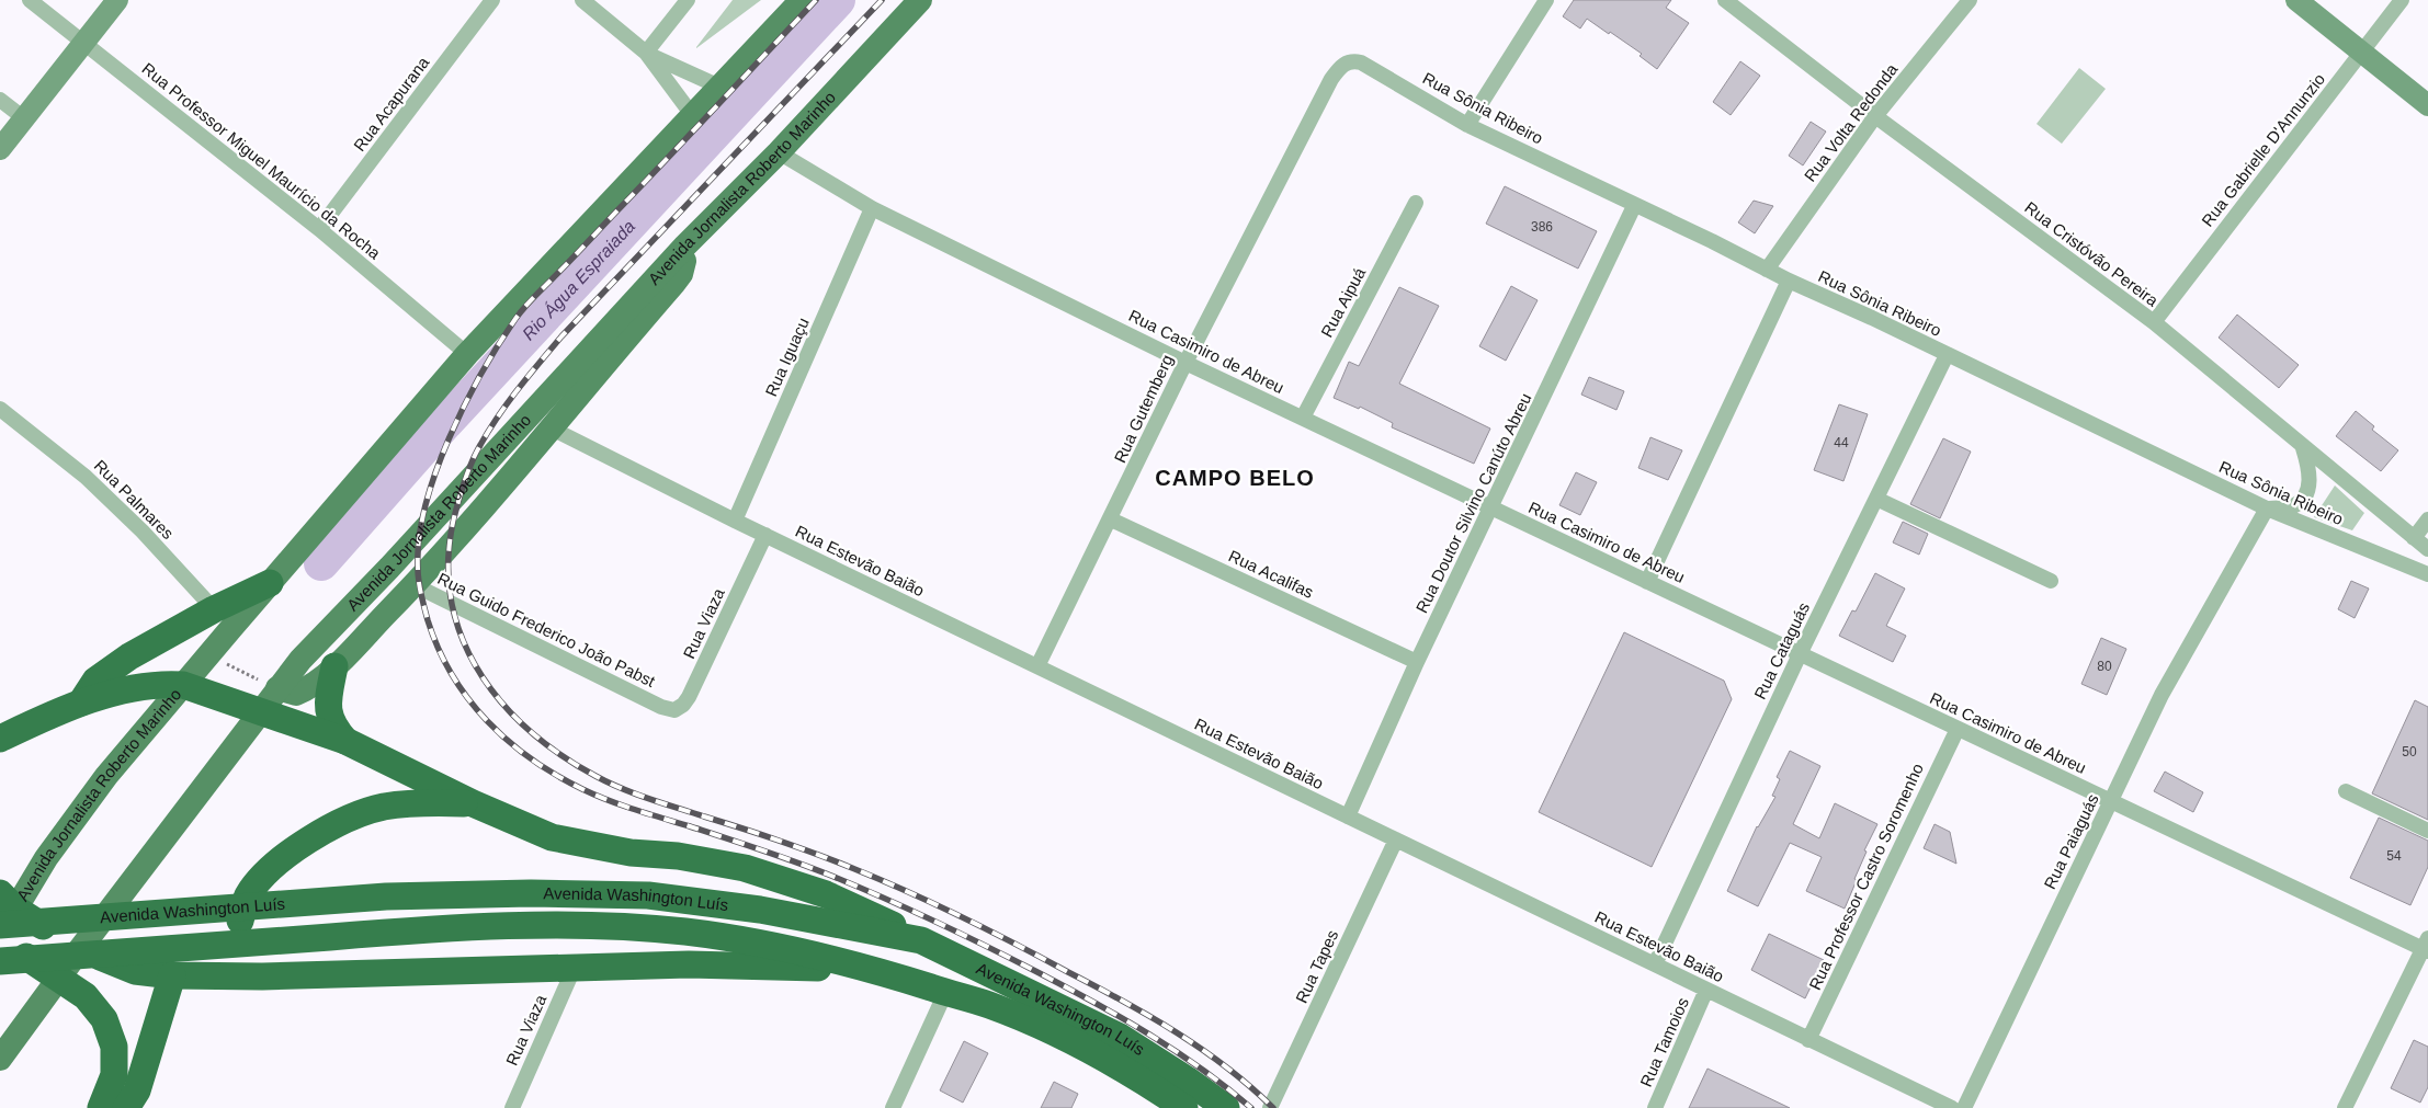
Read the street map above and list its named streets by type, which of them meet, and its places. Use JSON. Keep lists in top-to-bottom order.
{
  "streets": {
    "highway": ["Avenida Washington Luís"],
    "main road": ["Avenida Jornalista Roberto Marinho"],
    "street": [
      "Rua Acapurana",
      "Rua Sônia Ribeiro",
      "Rua Volta Redonda",
      "Rua Gabrielle D'Annunzio",
      "Rua Professor Miguel Maurício da Rocha",
      "Rua Cristóvão Pereira",
      "Rua Aipuá",
      "Rua Casimiro de Abreu",
      "Rua Iguaçu",
      "Rua Gutemberg",
      "Rua Palmares",
      "Rua Doutor Silvino Canúto Abreu",
      "Rua Estevão Baião",
      "Rua Acalifas",
      "Rua Viaza",
      "Rua Guido Frederico João Pabst",
      "Rua Cataguás",
      "Rua Paiaguás",
      "Rua Professor Castro Soromenho",
      "Rua Tapes",
      "Rua Tamoios"
    ]
  },
  "crossings": [
    ["Rua Acapurana", "Rua Professor Miguel Maurício da Rocha"],
    ["Rua Sônia Ribeiro", "Rua Volta Redonda"],
    ["Rua Sônia Ribeiro", "Rua Gutemberg"],
    ["Rua Sônia Ribeiro", "Rua Doutor Silvino Canúto Abreu"],
    ["Rua Sônia Ribeiro", "Rua Cataguás"],
    ["Rua Sônia Ribeiro", "Rua Paiaguás"],
    ["Rua Volta Redonda", "Rua Cristóvão Pereira"],
    ["Rua Gabrielle D'Annunzio", "Rua Cristóvão Pereira"],
    ["Avenida Jornalista Roberto Marinho", "Rua Casimiro de Abreu"],
    ["Avenida Jornalista Roberto Marinho", "Rua Palmares"],
    ["Avenida Jornalista Roberto Marinho", "Avenida Washington Luís"],
    ["Rua Aipuá", "Rua Casimiro de Abreu"],
    ["Rua Casimiro de Abreu", "Rua Iguaçu"],
    ["Rua Casimiro de Abreu", "Rua Gutemberg"],
    ["Rua Casimiro de Abreu", "Rua Doutor Silvino Canúto Abreu"],
    ["Rua Casimiro de Abreu", "Rua Cataguás"],
    ["Rua Casimiro de Abreu", "Rua Paiaguás"],
    ["Rua Casimiro de Abreu", "Rua Professor Castro Soromenho"],
    ["Rua Iguaçu", "Rua Estevão Baião"],
    ["Rua Gutemberg", "Rua Estevão Baião"],
    ["Rua Gutemberg", "Rua Acalifas"],
    ["Rua Doutor Silvino Canúto Abreu", "Rua Estevão Baião"],
    ["Rua Doutor Silvino Canúto Abreu", "Rua Acalifas"],
    ["Rua Estevão Baião", "Rua Viaza"],
    ["Rua Estevão Baião", "Rua Cataguás"],
    ["Rua Estevão Baião", "Rua Professor Castro Soromenho"],
    ["Rua Estevão Baião", "Rua Tapes"],
    ["Rua Estevão Baião", "Rua Tamoios"],
    ["Rua Viaza", "Rua Guido Frederico João Pabst"]
  ],
  "districts": ["CAMPO BELO"],
  "water": ["Rio Água Espraiada"],
  "house_numbers": [
    "386",
    "44",
    "80",
    "50",
    "54"
  ]
}
